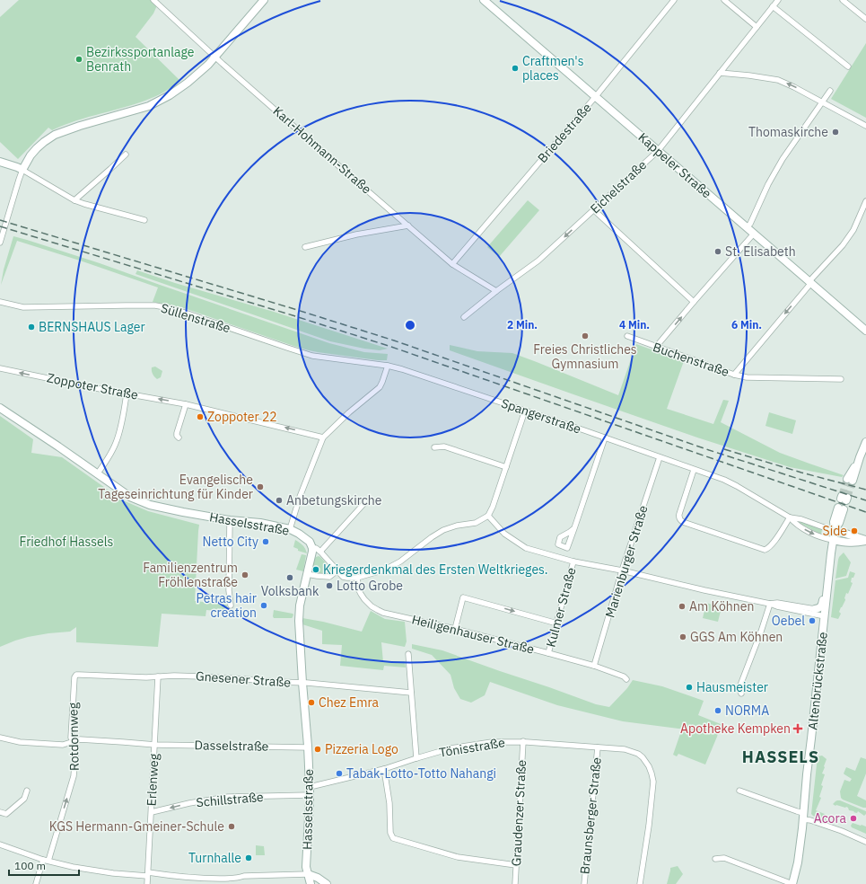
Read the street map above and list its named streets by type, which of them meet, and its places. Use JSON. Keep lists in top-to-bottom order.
{
  "streets": {
    "street": [
      "Briedestraße",
      "Karl-Hohmann-Straße",
      "Kappeler Straße",
      "Eichelstraße",
      "Süllenstraße",
      "Buchenstraße",
      "Zoppoter Straße",
      "Spangerstraße",
      "Hasselsstraße",
      "Marienburger Straße",
      "Kulmer Straße",
      "Heiligenhauser Straße",
      "Gnesener Straße",
      "Altenbrückstraße",
      "Rotdornweg",
      "Dasselstraße",
      "Tönisstraße",
      "Erlenweg",
      "Schillstraße",
      "Graudenzer Straße",
      "Braunsberger Straße"
    ]
  },
  "crossings": [
    ["Briedestraße", "Karl-Hohmann-Straße"],
    ["Briedestraße", "Kappeler Straße"],
    ["Karl-Hohmann-Straße", "Eichelstraße"],
    ["Kappeler Straße", "Eichelstraße"],
    ["Kappeler Straße", "Buchenstraße"],
    ["Süllenstraße", "Spangerstraße"],
    ["Spangerstraße", "Marienburger Straße"],
    ["Spangerstraße", "Altenbrückstraße"],
    ["Hasselsstraße", "Gnesener Straße"],
    ["Hasselsstraße", "Dasselstraße"],
    ["Hasselsstraße", "Tönisstraße"],
    ["Hasselsstraße", "Schillstraße"],
    ["Marienburger Straße", "Heiligenhauser Straße"],
    ["Kulmer Straße", "Heiligenhauser Straße"],
    ["Gnesener Straße", "Rotdornweg"],
    ["Gnesener Straße", "Erlenweg"],
    ["Rotdornweg", "Dasselstraße"],
    ["Dasselstraße", "Erlenweg"],
    ["Tönisstraße", "Graudenzer Straße"],
    ["Tönisstraße", "Braunsberger Straße"],
    ["Erlenweg", "Schillstraße"]
  ],
  "one_way": ["Zoppoter Straße", "Rotdornweg", "Schillstraße"],
  "districts": ["HASSELS"],
  "parks": ["Friedhof Hassels"],
  "places": {
    "other": [
      "Bezirkssportanlage Benrath",
      "Craftmen's places",
      "Thomaskirche",
      "St. Elisabeth",
      "BERNSHAUS Lager",
      "Freies Christliches Gymnasium",
      "Zoppoter 22",
      "Evangelische Tageseinrichtung für Kinder",
      "Anbetungskirche",
      "Side",
      "Netto City",
      "Kriegerdenkmal des Ersten Weltkrieges.",
      "Familienzentrum Fröhlenstraße",
      "Volksbank",
      "Lotto Grobe",
      "Petras hair creation",
      "Am Köhnen",
      "Oebel",
      "GGS Am Köhnen",
      "Hausmeister",
      "Chez Emra",
      "NORMA",
      "Pizzeria Logo",
      "Tabak-Lotto-Totto Nahangi",
      "Acora",
      "KGS Hermann-Gmeiner-Schule",
      "Turnhalle"
    ],
    "health": ["Apotheke Kempken"]
  },
  "scale_bar": "100 m",
  "rings": ["2 Min.", "4 Min.", "6 Min."]
}
